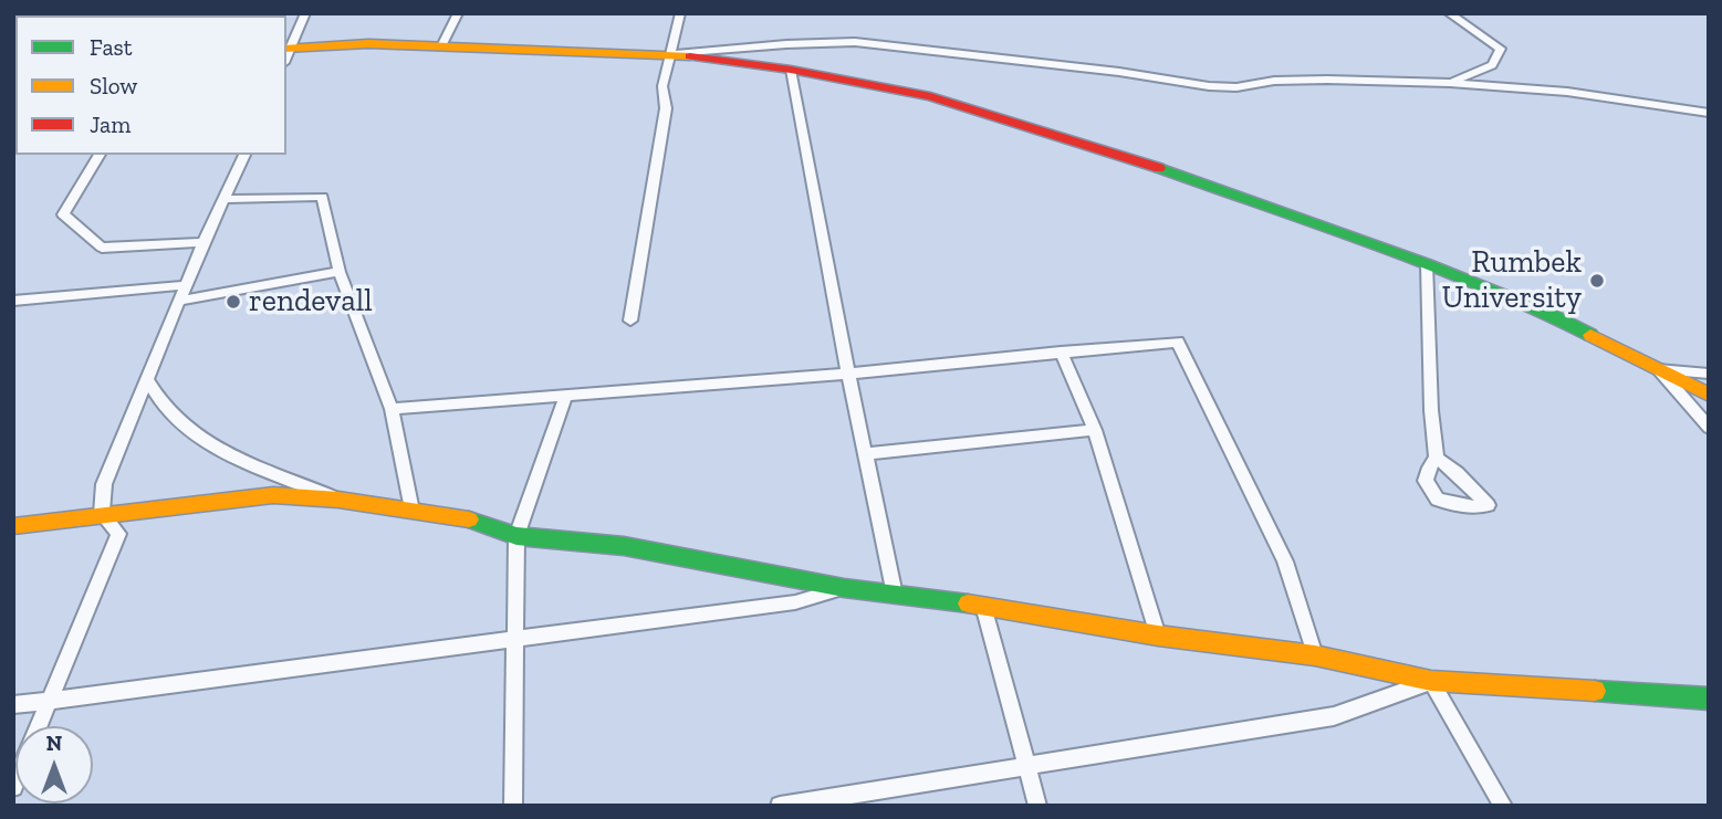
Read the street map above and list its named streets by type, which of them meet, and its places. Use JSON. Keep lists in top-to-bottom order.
{
  "places": ["Rumbek University", "rendevall"],
  "legend": ["Fast", "Slow", "Jam"],
  "north": "top"
}
